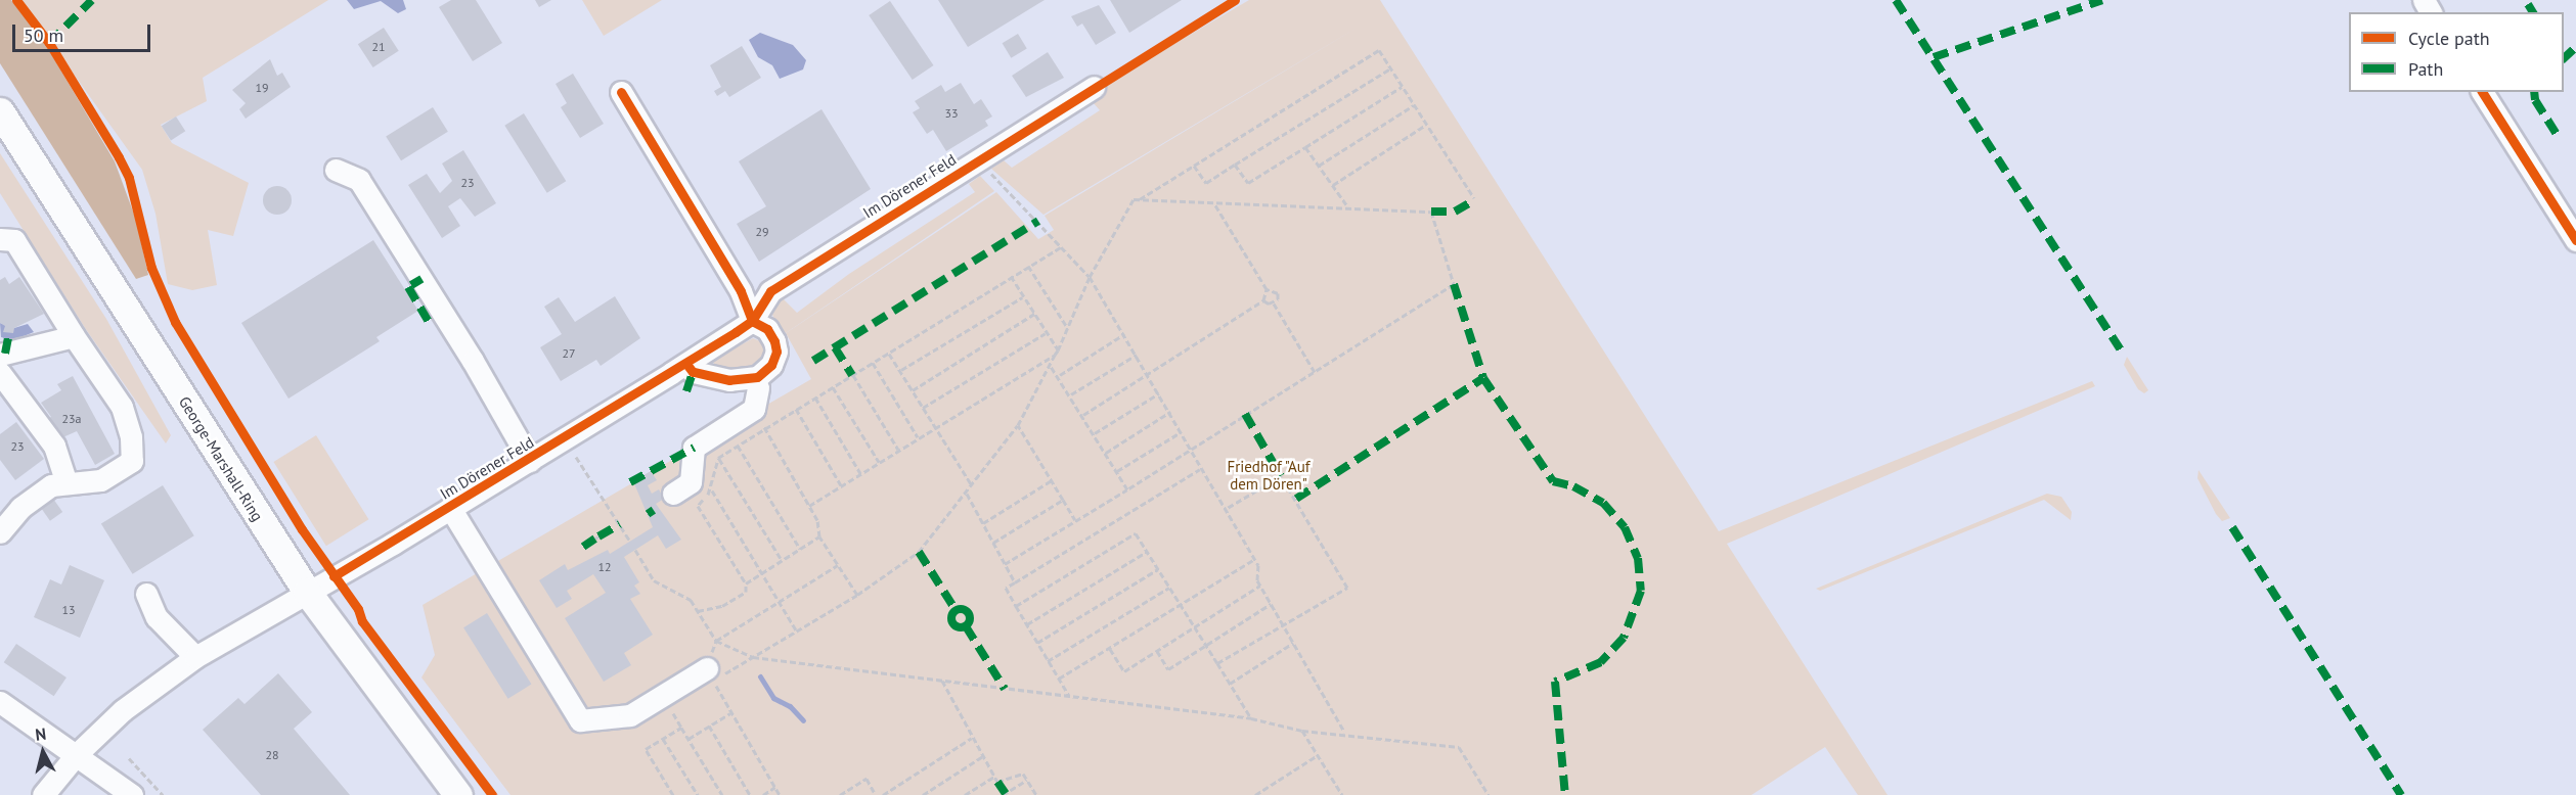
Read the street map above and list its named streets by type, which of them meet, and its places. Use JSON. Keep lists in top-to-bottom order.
{
  "streets": {
    "main road": ["George-Marshall-Ring"],
    "street": ["Im Dörener Feld"]
  },
  "crossings": [
    ["Im Dörener Feld", "George-Marshall-Ring"]
  ],
  "parks": ["Friedhof \"Auf dem Dören\""],
  "house_numbers": [
    "21",
    "19",
    "33",
    "23",
    "29",
    "27",
    "23a",
    "23",
    "12",
    "13",
    "28"
  ],
  "legend": ["Cycle path", "Path"],
  "scale_bar": "50 m",
  "north": "top"
}
